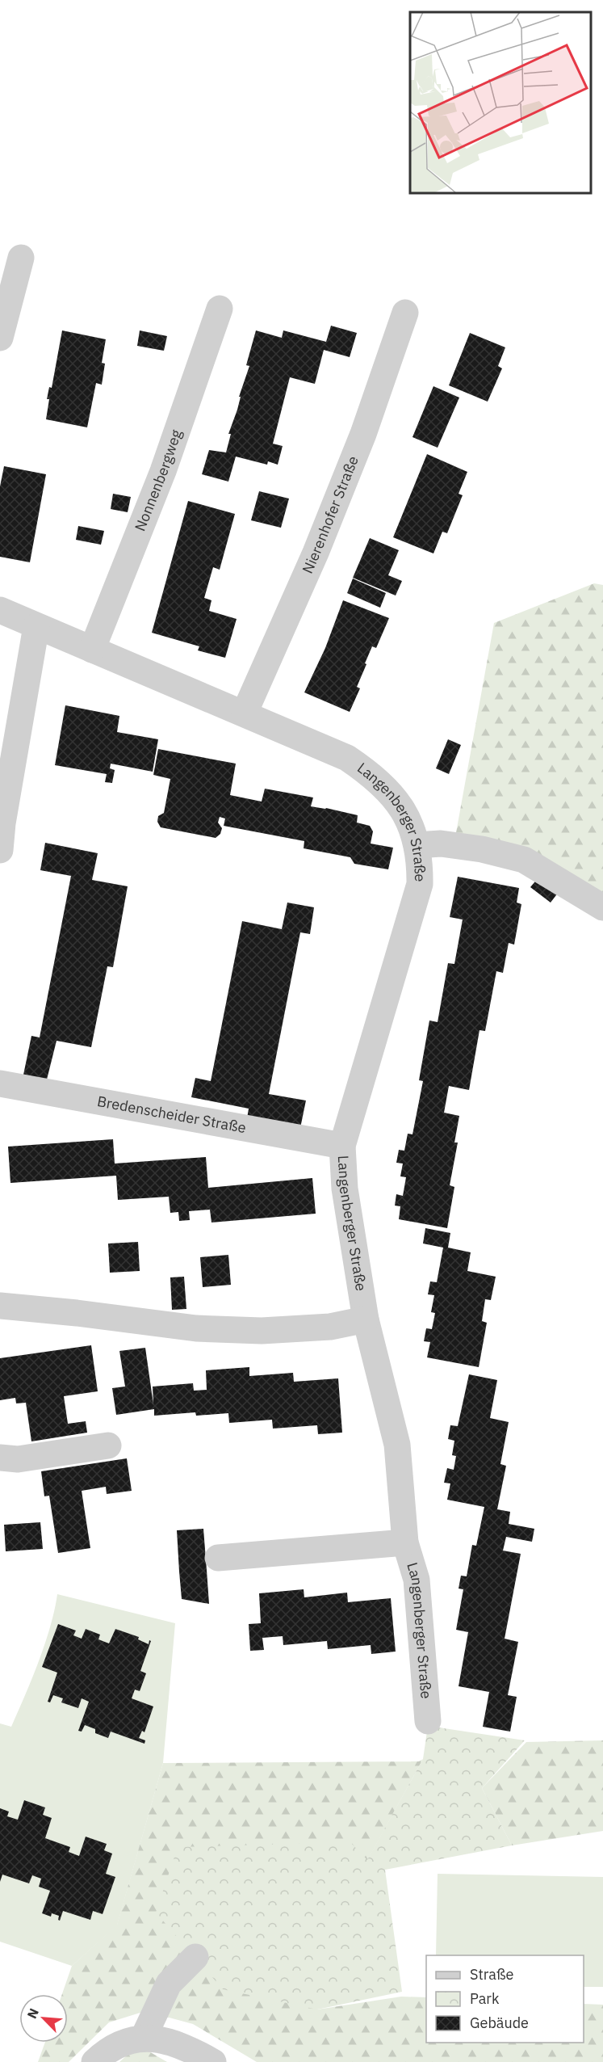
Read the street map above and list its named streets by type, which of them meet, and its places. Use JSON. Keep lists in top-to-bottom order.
{
  "streets": {
    "street": [
      "Nonnenbergweg",
      "Nierenhofer Straße",
      "Langenberger Straße",
      "Bredenscheider Straße"
    ]
  },
  "crossings": [
    ["Nonnenbergweg", "Langenberger Straße"],
    ["Nierenhofer Straße", "Langenberger Straße"],
    ["Langenberger Straße", "Bredenscheider Straße"]
  ],
  "legend": ["Straße", "Park", "Gebäude"],
  "north": "top left"
}
